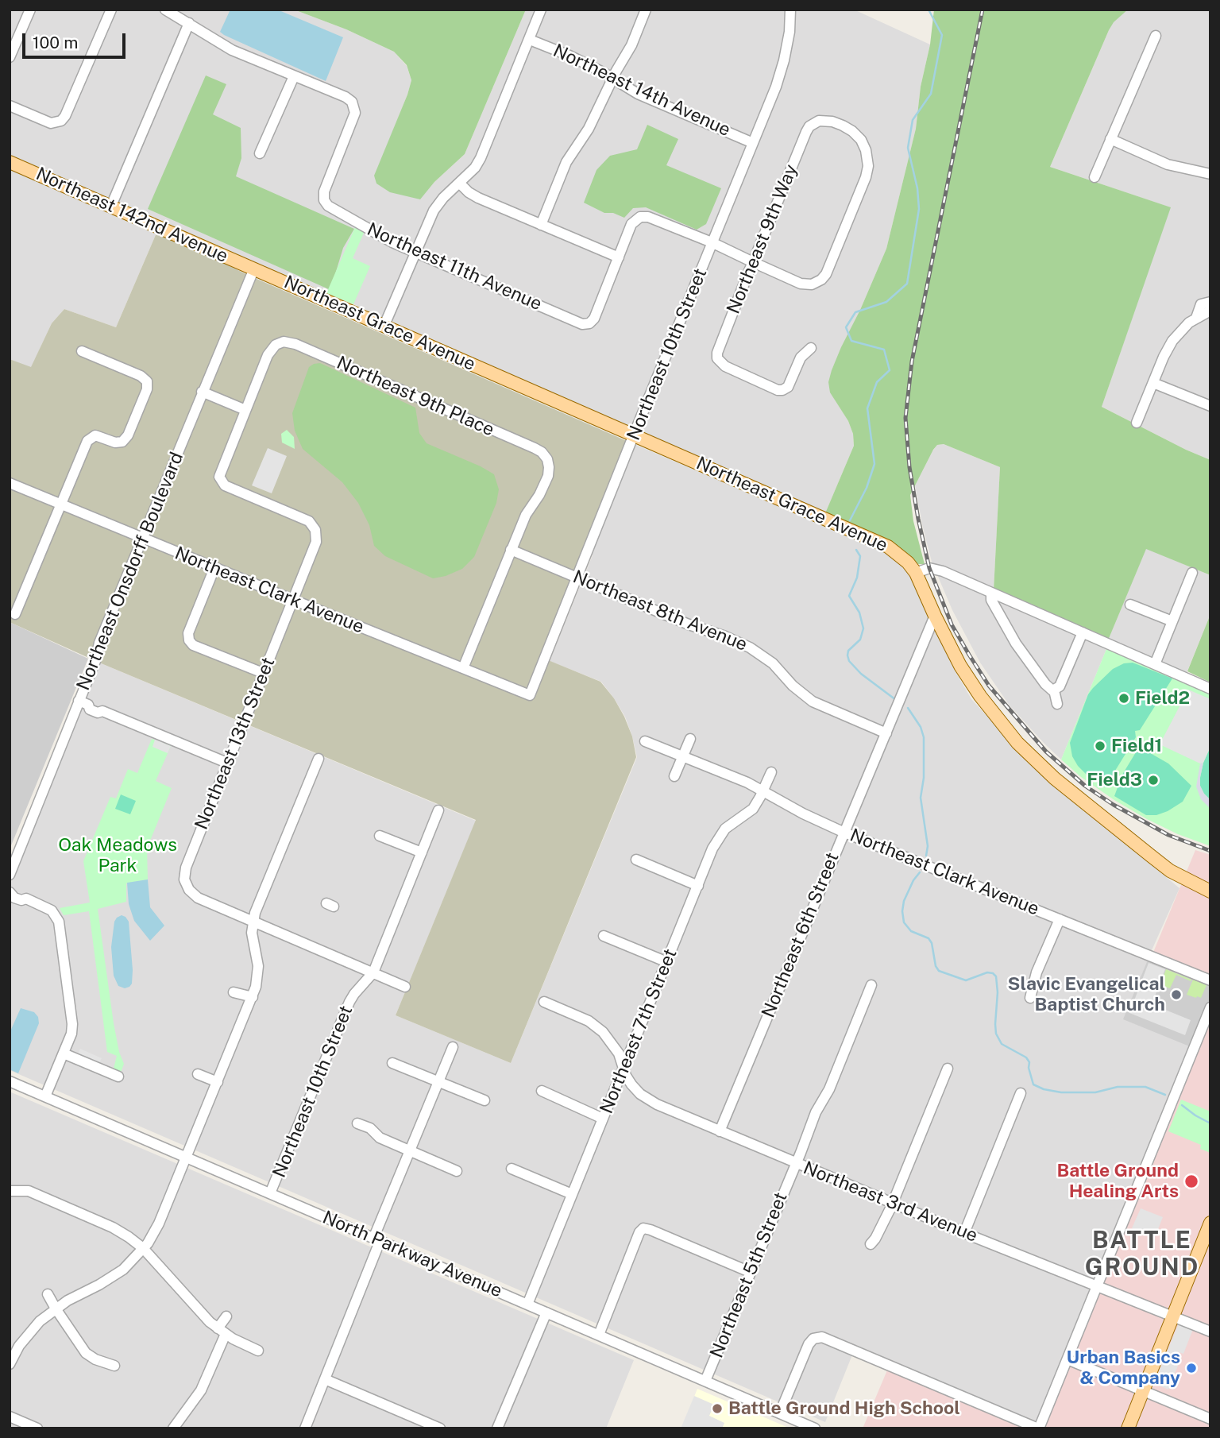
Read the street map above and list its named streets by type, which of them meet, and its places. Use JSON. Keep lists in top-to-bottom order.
{
  "streets": {
    "main road": ["Northeast 142nd Avenue", "Northeast Grace Avenue"],
    "street": [
      "Northeast 14th Avenue",
      "Northeast 9th Way",
      "Northeast 11th Avenue",
      "Northeast 10th Street",
      "Northeast 9th Place",
      "Northeast Onsdorff Boulevard",
      "Northeast Clark Avenue",
      "Northeast 8th Avenue",
      "Northeast 13th Street",
      "Northeast 6th Street",
      "Northeast 7th Street",
      "Northeast 3rd Avenue",
      "North Parkway Avenue",
      "Northeast 5th Street"
    ]
  },
  "crossings": [
    ["Northeast 14th Avenue", "Northeast 10th Street"],
    ["Northeast 142nd Avenue", "Northeast Grace Avenue"],
    ["Northeast 142nd Avenue", "Northeast Onsdorff Boulevard"],
    ["Northeast Grace Avenue", "Northeast 10th Street"],
    ["Northeast Grace Avenue", "Northeast Onsdorff Boulevard"],
    ["Northeast Grace Avenue", "Northeast 6th Street"],
    ["Northeast 10th Street", "Northeast Clark Avenue"],
    ["Northeast 10th Street", "Northeast 8th Avenue"],
    ["Northeast 10th Street", "North Parkway Avenue"],
    ["Northeast 9th Place", "Northeast 8th Avenue"],
    ["Northeast 9th Place", "Northeast 13th Street"],
    ["Northeast Onsdorff Boulevard", "Northeast Clark Avenue"],
    ["Northeast Clark Avenue", "Northeast 13th Street"],
    ["Northeast Clark Avenue", "Northeast 6th Street"],
    ["Northeast Clark Avenue", "Northeast 7th Street"],
    ["Northeast 8th Avenue", "Northeast 6th Street"],
    ["Northeast 6th Street", "Northeast 3rd Avenue"],
    ["Northeast 7th Street", "Northeast 3rd Avenue"],
    ["Northeast 7th Street", "North Parkway Avenue"],
    ["Northeast 3rd Avenue", "Northeast 5th Street"],
    ["North Parkway Avenue", "Northeast 5th Street"]
  ],
  "districts": ["BATTLE GROUND"],
  "parks": ["Oak Meadows Park"],
  "places": [
    "Field2",
    "Field1",
    "Field3",
    "Slavic Evangelical Baptist Church",
    "Battle Ground Healing Arts",
    "Urban Basics & Company",
    "Battle Ground High School"
  ],
  "scale_bar": "100 m"
}
